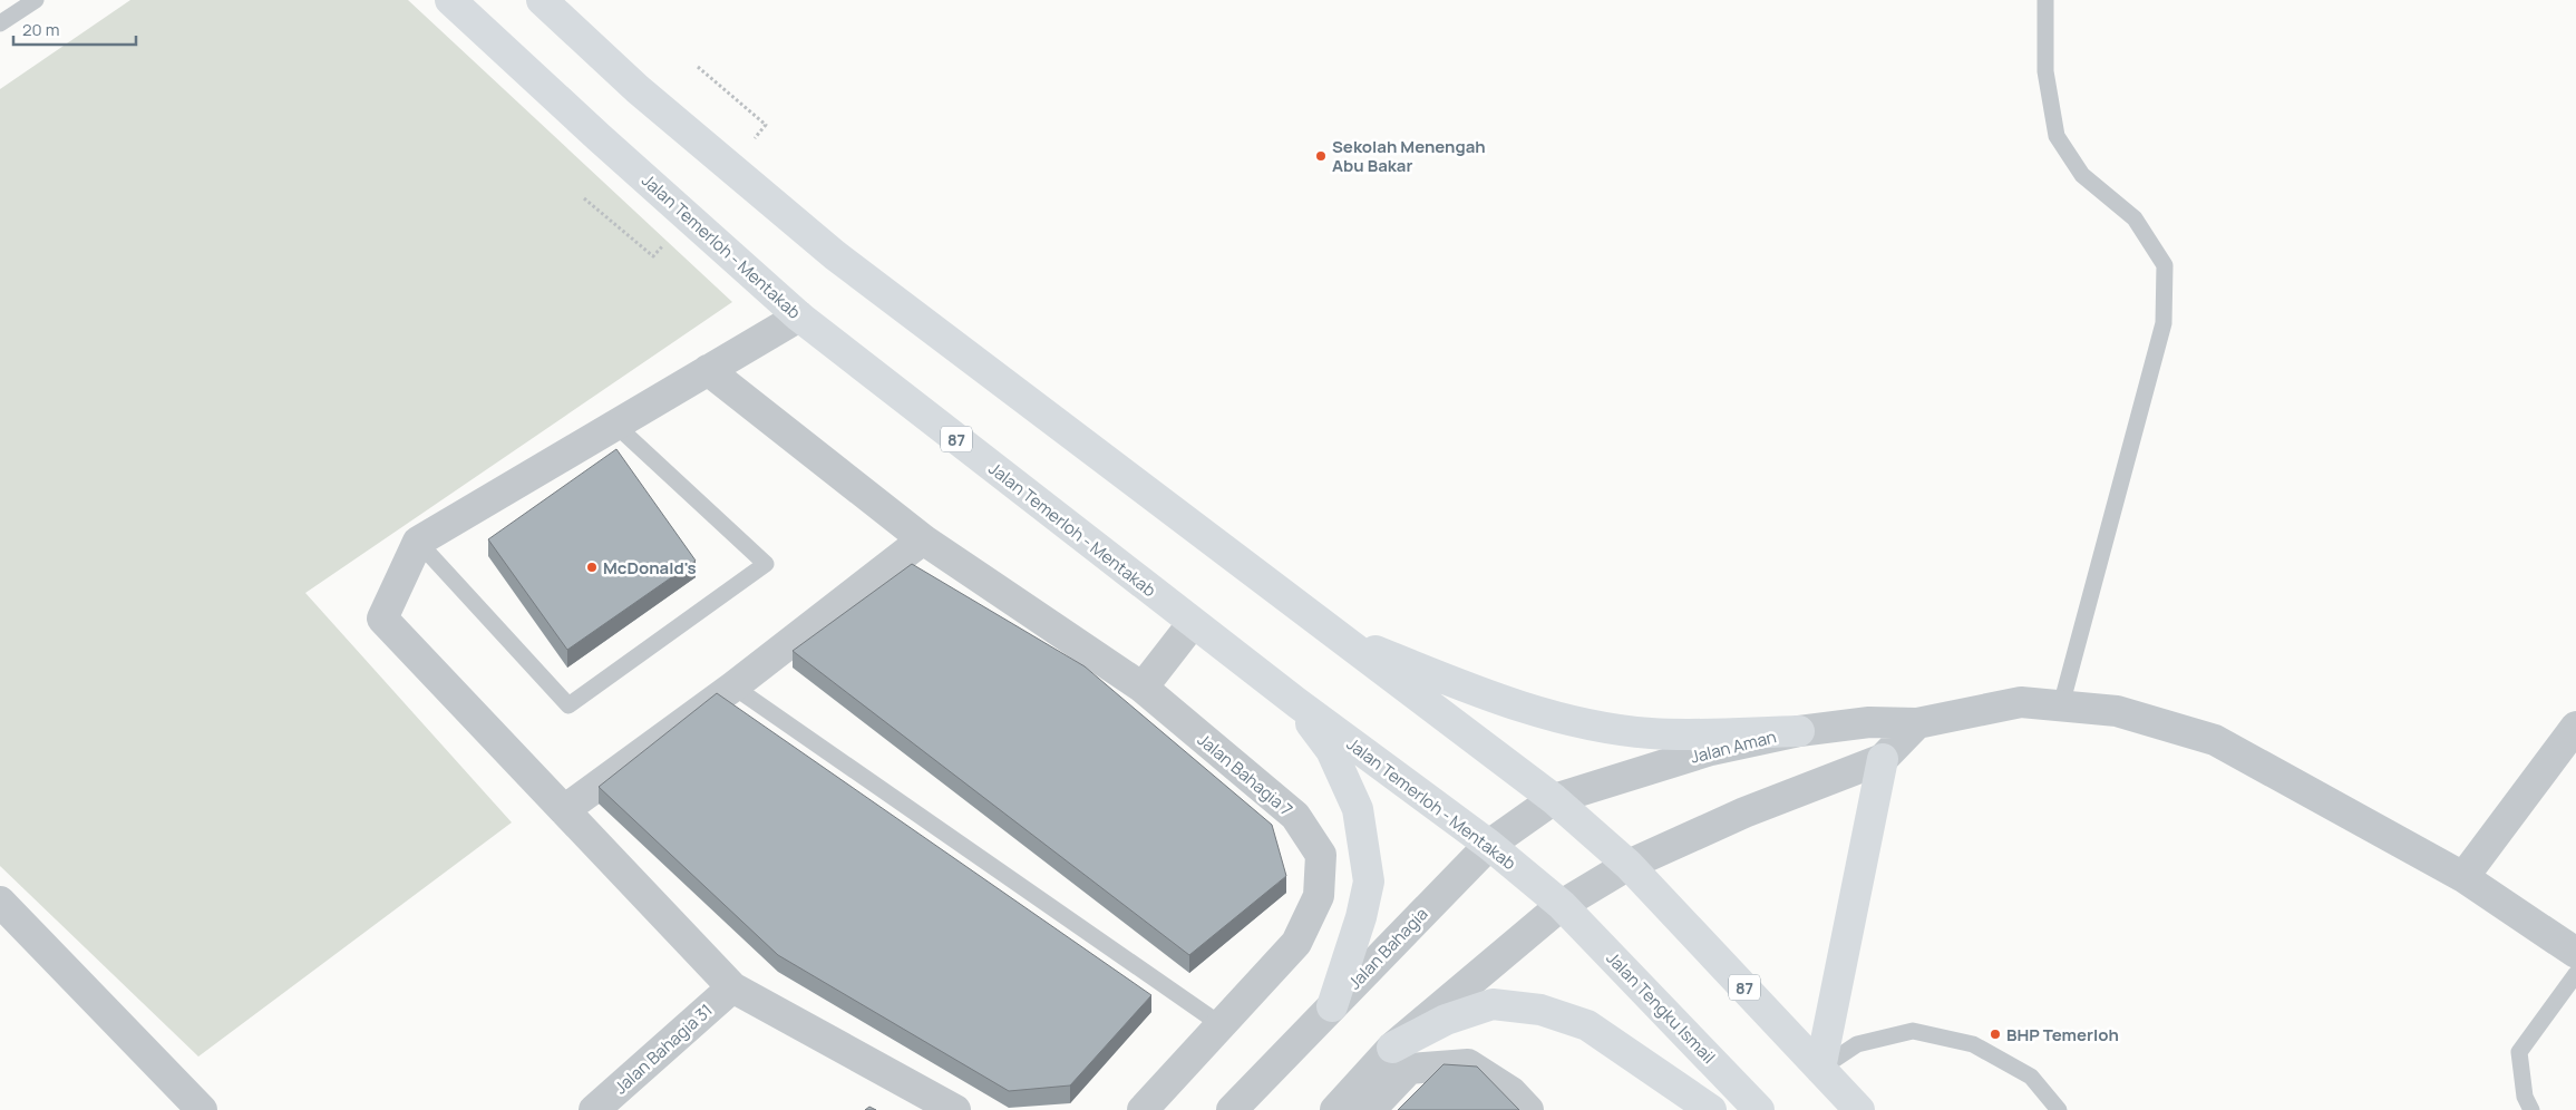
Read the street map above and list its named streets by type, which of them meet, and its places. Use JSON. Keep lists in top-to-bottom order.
{
  "streets": {
    "main road": ["Jalan Temerloh - Mentakab", "87", "Jalan Tengku Ismail"],
    "street": [
      "Jalan Aman",
      "Jalan Bahagia 7",
      "Jalan Bahagia",
      "Jalan Bahagia 31"
    ]
  },
  "crossings": [
    ["Jalan Temerloh - Mentakab", "Jalan Bahagia"],
    ["Jalan Temerloh - Mentakab", "Jalan Tengku Ismail"],
    ["87", "Jalan Aman"],
    ["87", "Jalan Bahagia"],
    ["Jalan Aman", "Jalan Bahagia"]
  ],
  "places": ["Sekolah Menengah Abu Bakar", "McDonald's", "BHP Temerloh"],
  "scale_bar": "20 m"
}
